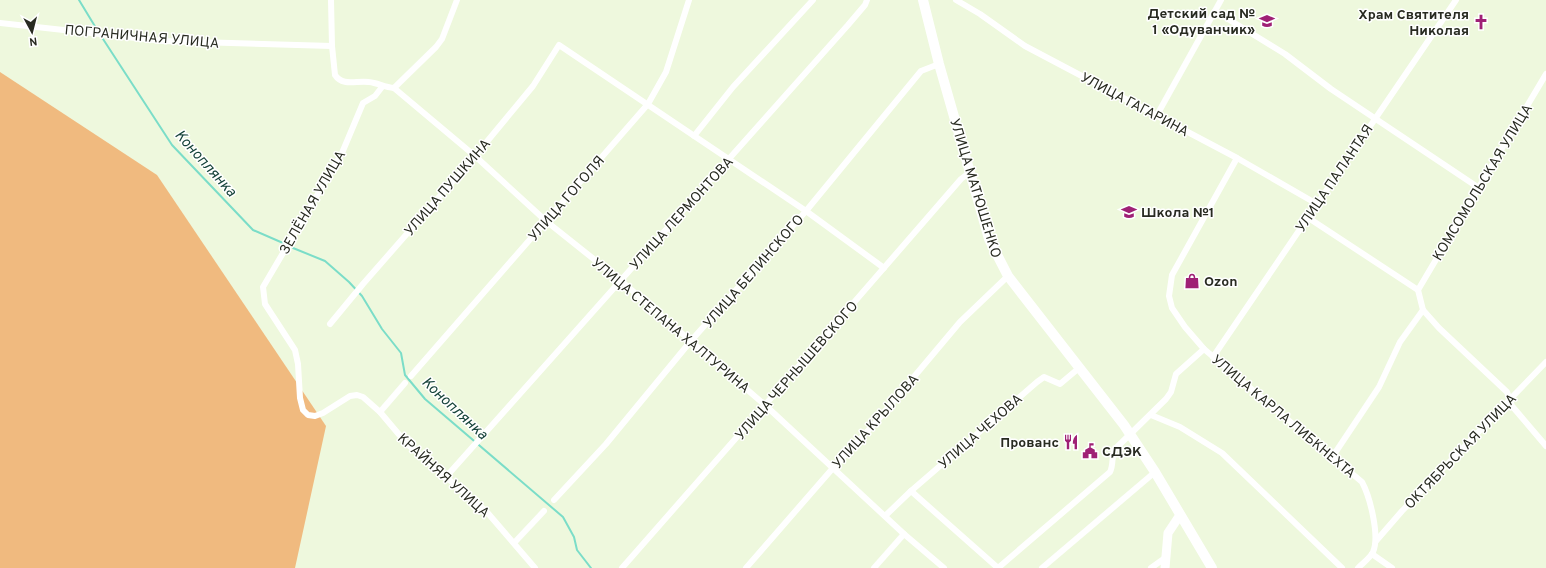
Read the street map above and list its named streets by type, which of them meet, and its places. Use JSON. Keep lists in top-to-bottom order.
{
  "streets": {
    "main road": ["УЛИЦА МАТЮШЕНКО"],
    "street": [
      "ПОГРАНИЧНАЯ УЛИЦА",
      "УЛИЦА ГАГАРИНА",
      "УЛИЦА ПАЛАНТАЯ",
      "КОМСОМОЛЬСКАЯ УЛИЦА",
      "УЛИЦА ПУШКИНА",
      "УЛИЦА ГОГОЛЯ",
      "ЗЕЛЁНАЯ УЛИЦА",
      "УЛИЦА ЛЕРМОНТОВА",
      "УЛИЦА БЕЛИНСКОГО",
      "УЛИЦА СТЕПАНА ХАЛТУРИНА",
      "УЛИЦА ЧЕРНЫШЕВСКОГО",
      "УЛИЦА КАРЛА ЛИБКНЕХТА",
      "УЛИЦА КРЫЛОВА",
      "УЛИЦА ЧЕХОВА",
      "ОКТЯБРЬСКАЯ УЛИЦА",
      "КРАЙНЯЯ УЛИЦА"
    ]
  },
  "crossings": [
    ["УЛИЦА ГАГАРИНА", "УЛИЦА ПАЛАНТАЯ"],
    ["УЛИЦА ГАГАРИНА", "УЛИЦА КАРЛА ЛИБКНЕХТА"],
    ["УЛИЦА ПАЛАНТАЯ", "УЛИЦА КАРЛА ЛИБКНЕХТА"],
    ["УЛИЦА ПУШКИНА", "УЛИЦА ГОГОЛЯ"],
    ["УЛИЦА ПУШКИНА", "УЛИЦА СТЕПАНА ХАЛТУРИНА"],
    ["УЛИЦА МАТЮШЕНКО", "УЛИЦА БЕЛИНСКОГО"],
    ["УЛИЦА МАТЮШЕНКО", "УЛИЦА ЧЕРНЫШЕВСКОГО"],
    ["УЛИЦА МАТЮШЕНКО", "УЛИЦА КРЫЛОВА"],
    ["УЛИЦА МАТЮШЕНКО", "УЛИЦА ЧЕХОВА"],
    ["УЛИЦА ГОГОЛЯ", "УЛИЦА СТЕПАНА ХАЛТУРИНА"],
    ["ЗЕЛЁНАЯ УЛИЦА", "КРАЙНЯЯ УЛИЦА"],
    ["УЛИЦА ЛЕРМОНТОВА", "УЛИЦА СТЕПАНА ХАЛТУРИНА"],
    ["УЛИЦА ЛЕРМОНТОВА", "КРАЙНЯЯ УЛИЦА"],
    ["УЛИЦА БЕЛИНСКОГО", "УЛИЦА СТЕПАНА ХАЛТУРИНА"],
    ["УЛИЦА СТЕПАНА ХАЛТУРИНА", "УЛИЦА ЧЕРНЫШЕВСКОГО"],
    ["УЛИЦА СТЕПАНА ХАЛТУРИНА", "УЛИЦА КРЫЛОВА"],
    ["УЛИЦА СТЕПАНА ХАЛТУРИНА", "УЛИЦА ЧЕХОВА"],
    ["УЛИЦА КАРЛА ЛИБКНЕХТА", "ОКТЯБРЬСКАЯ УЛИЦА"]
  ],
  "water": ["Коноплянка"],
  "places": {
    "school or university": ["Детский сад № 1 «Одуванчик»", "Школа №1"],
    "church": ["Храм Святителя Николая"],
    "shop": ["Ozon"],
    "restaurant": ["Прованс"],
    "public building": ["СДЭК"]
  },
  "north": "bottom"
}
